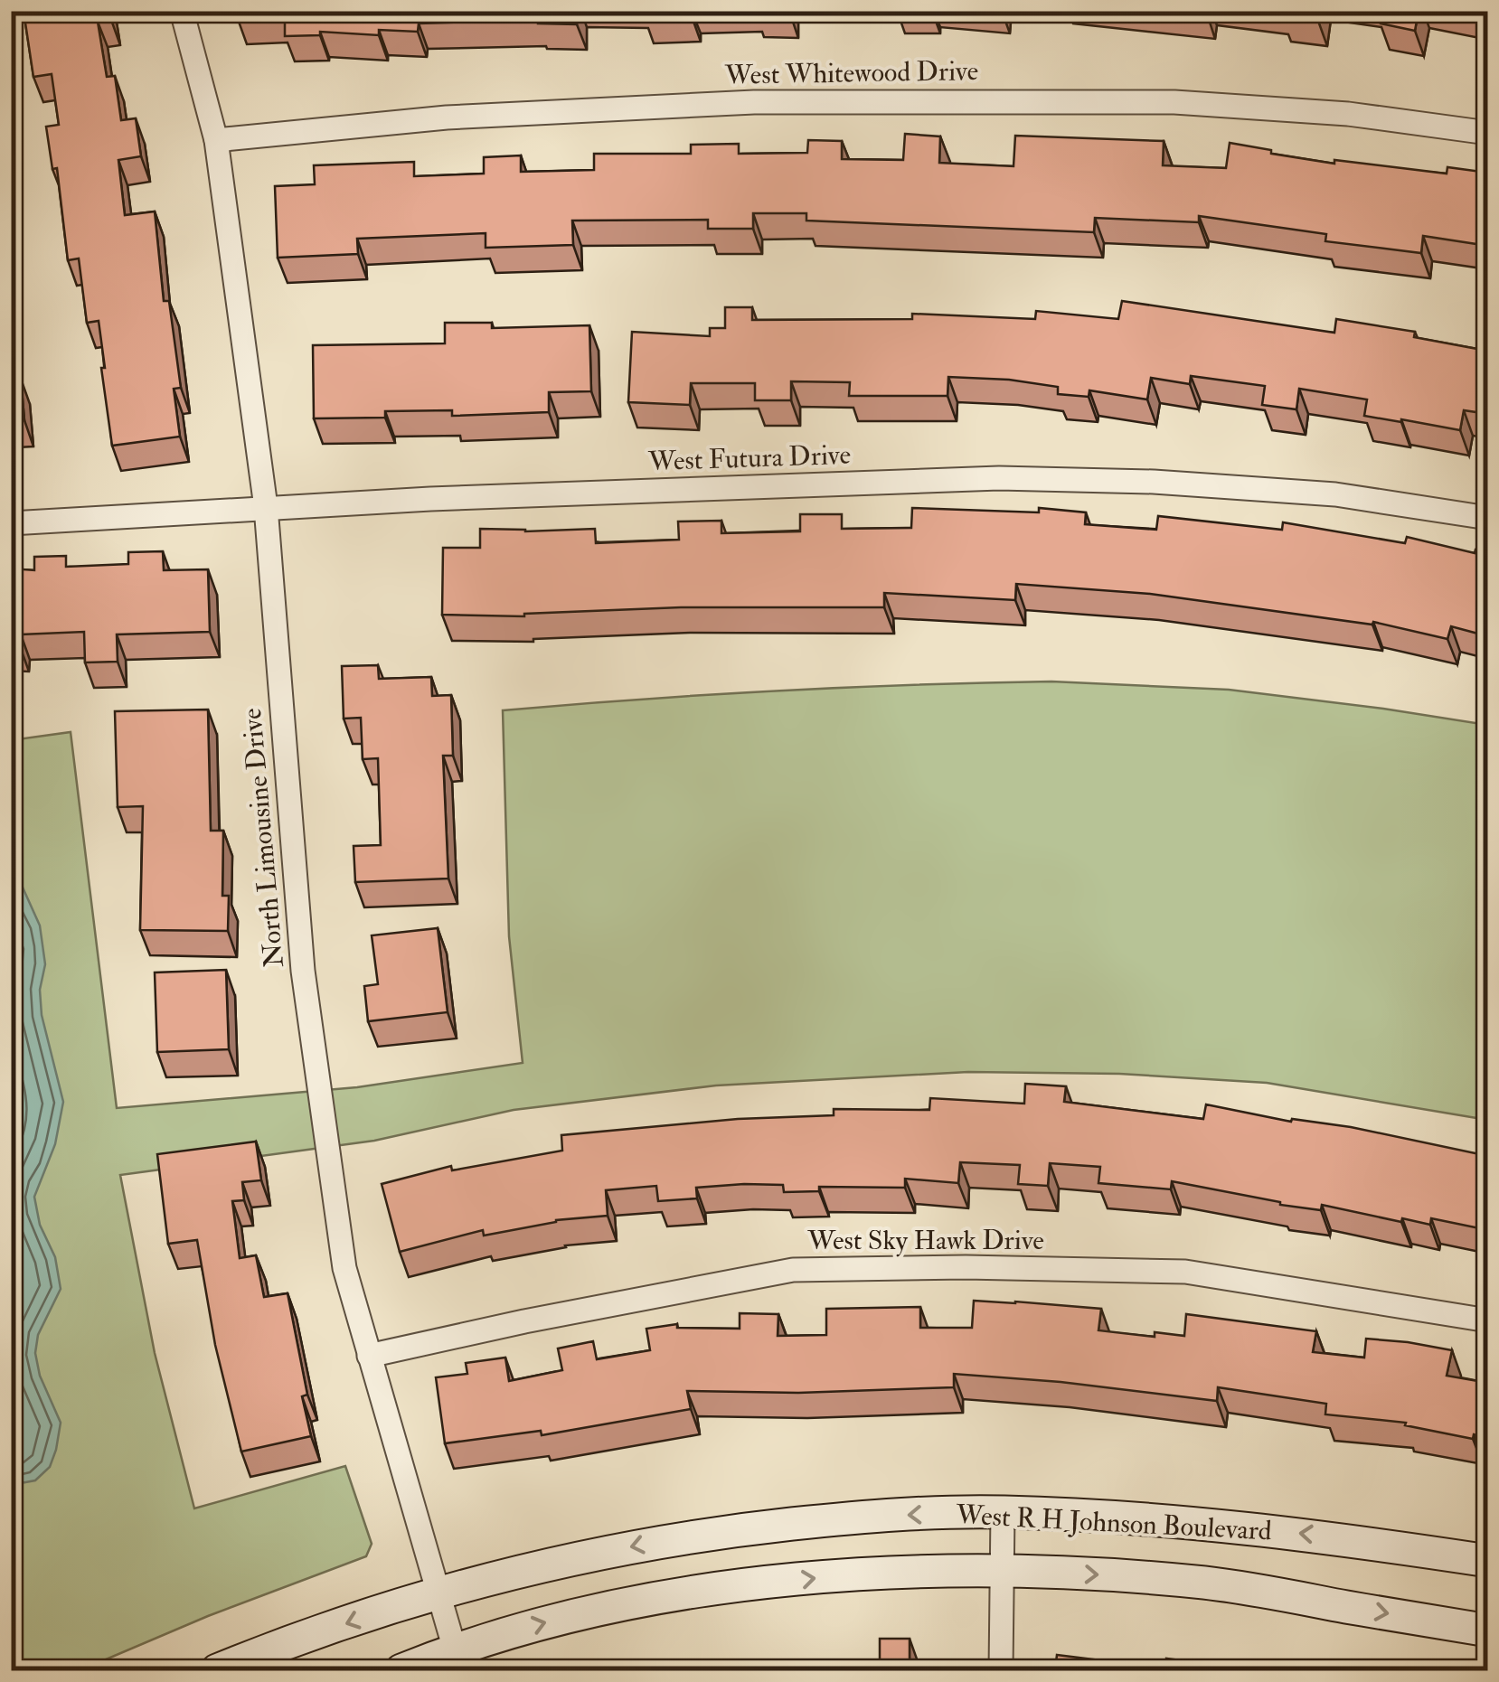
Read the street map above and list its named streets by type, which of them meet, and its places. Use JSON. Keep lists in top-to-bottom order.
{
  "streets": {
    "main road": ["West R H Johnson Boulevard"],
    "street": [
      "West Whitewood Drive",
      "West Futura Drive",
      "North Limousine Drive",
      "West Sky Hawk Drive"
    ]
  },
  "crossings": [
    ["West Whitewood Drive", "North Limousine Drive"],
    ["West Futura Drive", "North Limousine Drive"],
    ["North Limousine Drive", "West Sky Hawk Drive"],
    ["North Limousine Drive", "West R H Johnson Boulevard"]
  ]
}
